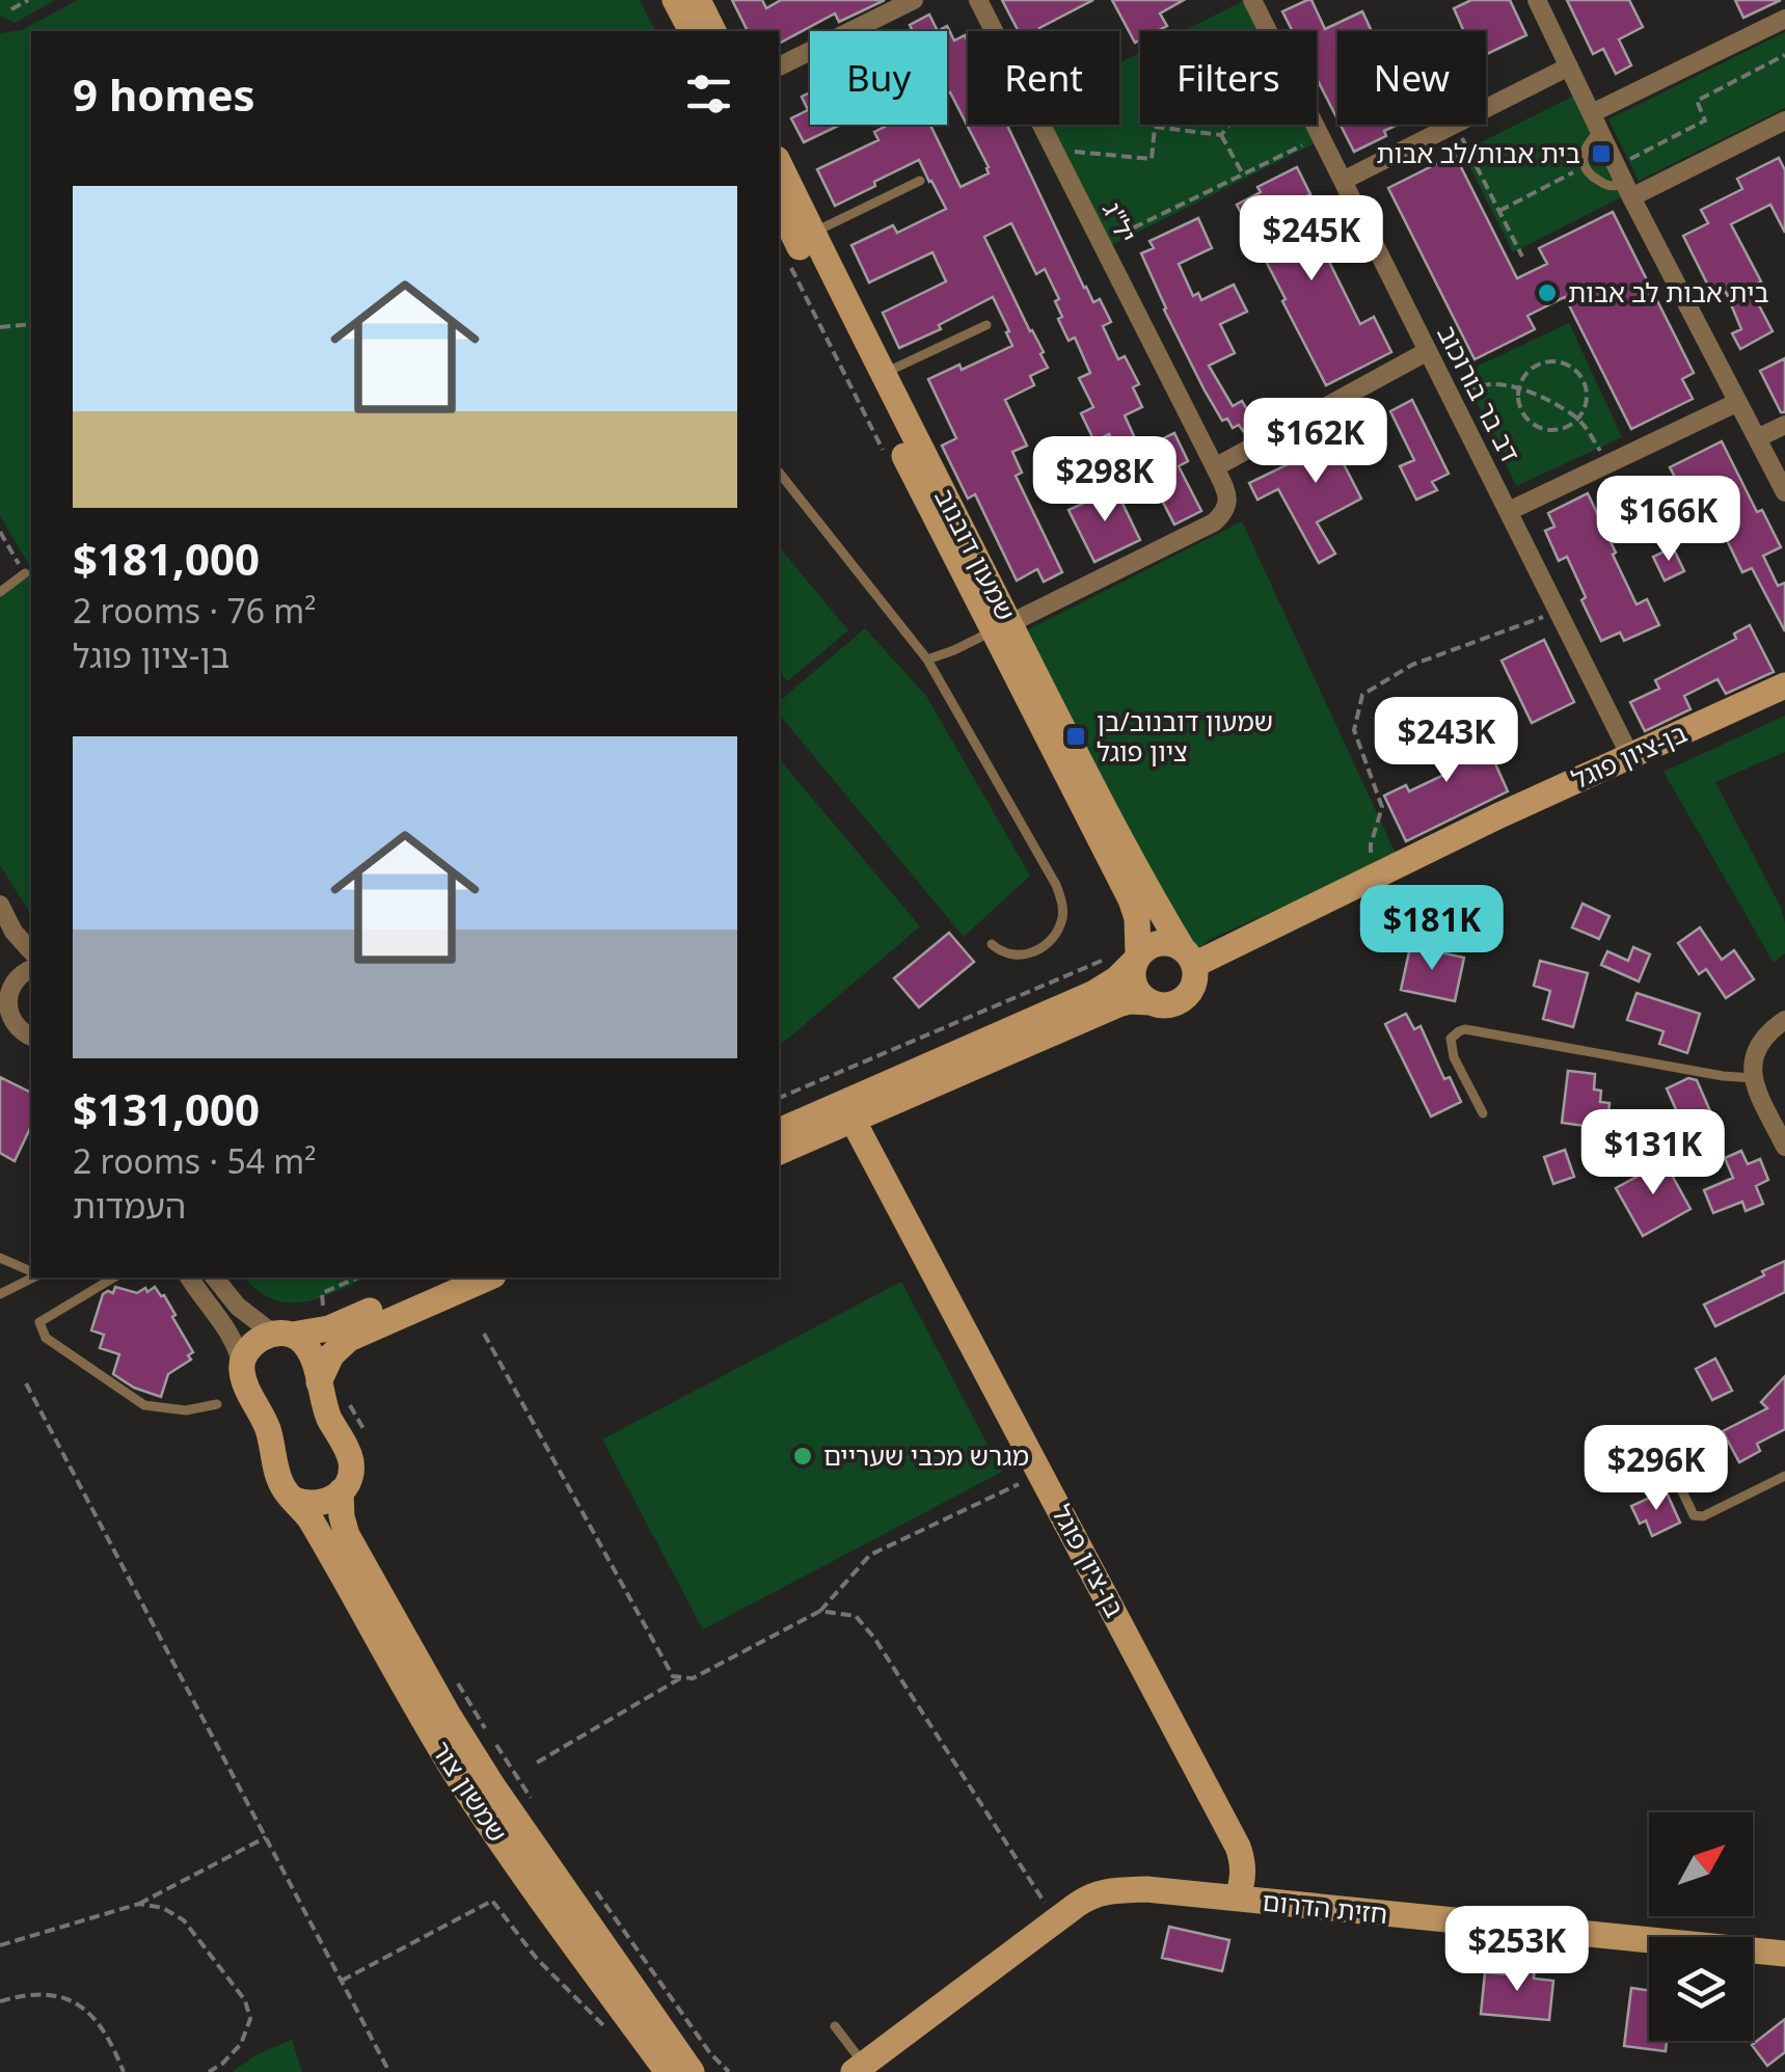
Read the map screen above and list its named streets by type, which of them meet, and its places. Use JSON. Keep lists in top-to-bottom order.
{
  "streets": {
    "street": [
      "יל\"ג",
      "דב בר בורוכוב",
      "שמעון דובנוב",
      "בן-ציון פוגל",
      "שמשון צור",
      "חזית הדרום"
    ]
  },
  "crossings": [
    ["יל\"ג", "שמעון דובנוב"],
    ["דב בר בורוכוב", "בן-ציון פוגל"],
    ["שמעון דובנוב", "בן-ציון פוגל"],
    ["בן-ציון פוגל", "חזית הדרום"]
  ],
  "places": {
    "transit": ["בית אבות/לב אבות", "שמעון דובנוב/בן ציון פוגל"],
    "other": ["בית אבות לב אבות", "מגרש מכבי שעריים"]
  },
  "north": "top right",
  "page": {
    "chip": [
      "Buy",
      "Rent",
      "Filters",
      "New"
    ],
    "heading": "9 homes",
    "list": [
      {
        "name": "$181,000",
        "note": "2 rooms · 76 m² · בן-ציון פוגל"
      },
      {
        "name": "$131,000",
        "note": "2 rooms · 54 m² · העמדות"
      }
    ],
    "price": [
      "$245K",
      "$162K",
      "$298K",
      "$166K",
      "$243K",
      "$181K",
      "$131K",
      "$296K",
      "$253K"
    ]
  }
}
